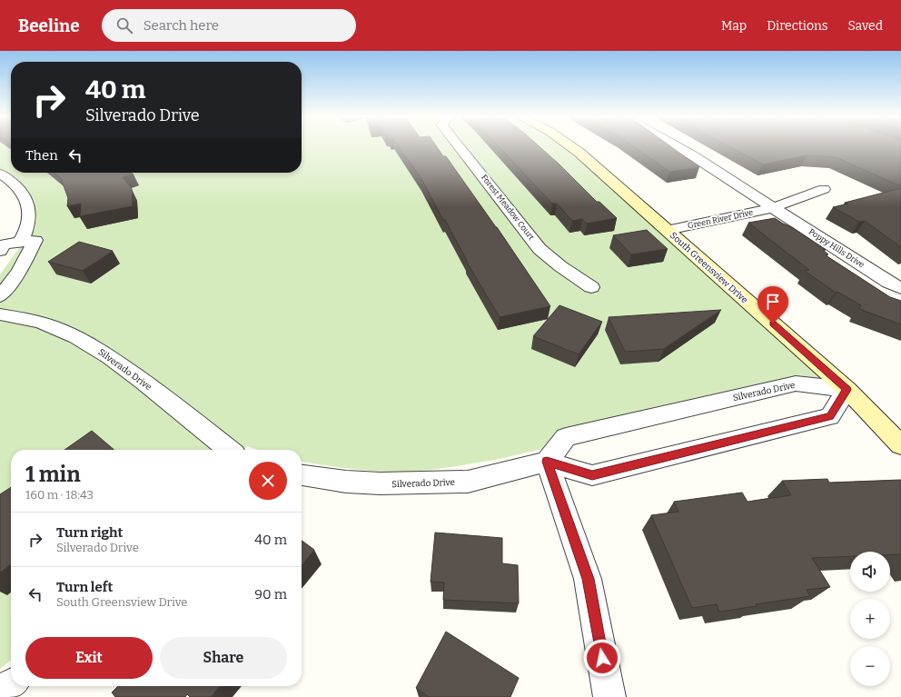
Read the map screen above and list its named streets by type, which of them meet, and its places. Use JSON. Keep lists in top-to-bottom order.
{
  "streets": {
    "street": [
      "Forest Meadow Court",
      "Green River Drive",
      "Poppy Hills Drive",
      "South Greensview Drive",
      "Silverado Drive"
    ]
  },
  "crossings": [
    ["Green River Drive", "Poppy Hills Drive"],
    ["Green River Drive", "South Greensview Drive"],
    ["South Greensview Drive", "Silverado Drive"]
  ],
  "page": {
    "header": "Beeline",
    "search": "Search here",
    "nav": ["Map", "Directions", "Saved"],
    "turn": ["40 m", "Silverado Drive"],
    "then": "Then",
    "heading": ["1 min", "160 m · 18:43"],
    "list": [
      {
        "name": "Turn right",
        "note": "Silverado Drive",
        "value": "40 m"
      },
      {
        "name": "Turn left",
        "note": "South Greensview Drive",
        "value": "90 m"
      }
    ],
    "map_buttons": ["+", "−"],
    "buttons": ["Exit", "Share"]
  }
}
